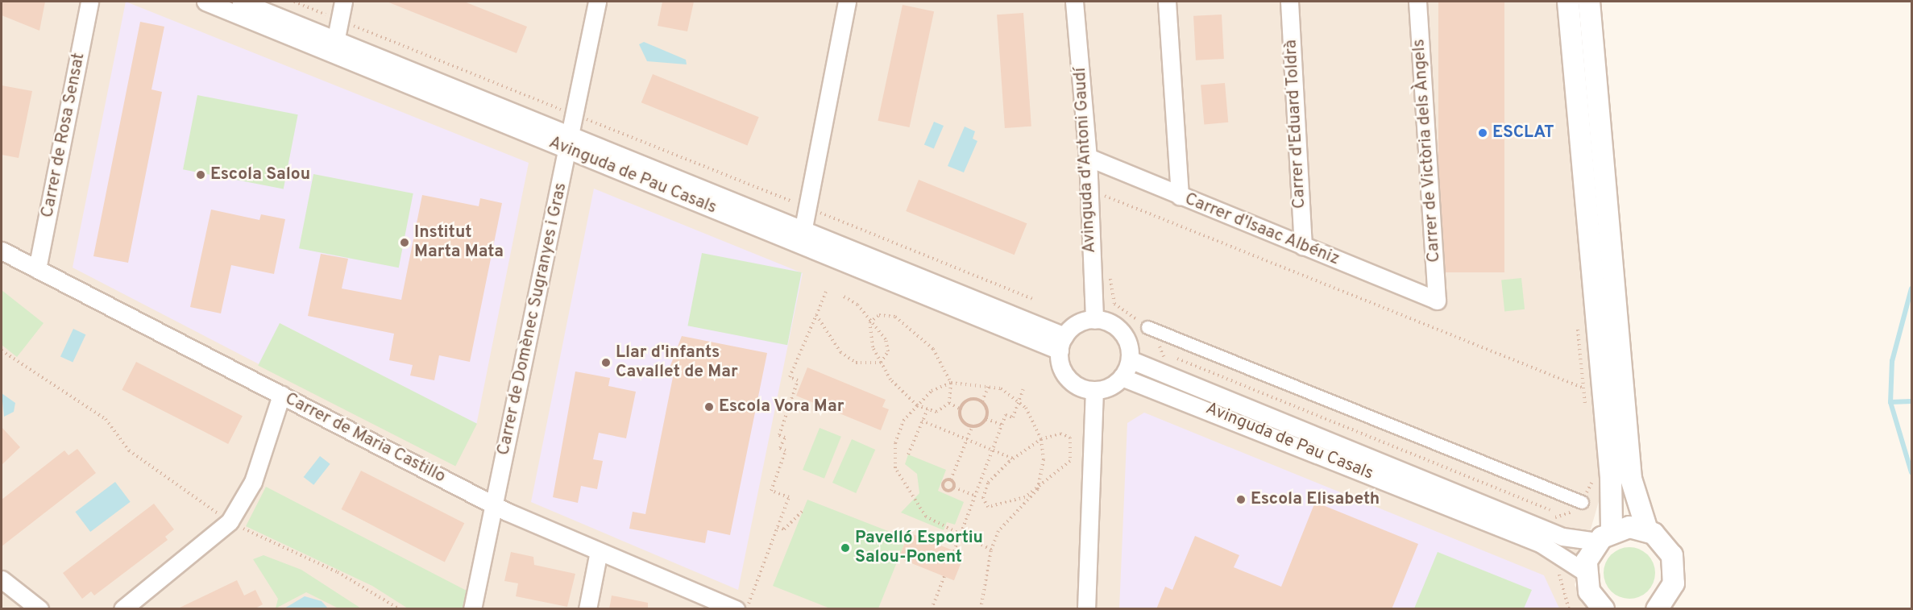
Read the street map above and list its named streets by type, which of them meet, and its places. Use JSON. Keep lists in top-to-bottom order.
{
  "streets": {
    "street": [
      "Carrer d'Eduard Toldrà",
      "Carrer de Rosa Sensat",
      "Carrer de Victòria dels Àngels",
      "Avinguda d'Antoni Gaudí",
      "Avinguda de Pau Casals",
      "Carrer d'Isaac Albéniz",
      "Carrer de Domènec Sugranyes i Gras",
      "Carrer de Maria Castillo"
    ]
  },
  "crossings": [
    ["Carrer d'Eduard Toldrà", "Carrer d'Isaac Albéniz"],
    ["Carrer de Rosa Sensat", "Carrer de Maria Castillo"],
    ["Carrer de Victòria dels Àngels", "Carrer d'Isaac Albéniz"],
    ["Avinguda d'Antoni Gaudí", "Avinguda de Pau Casals"],
    ["Avinguda d'Antoni Gaudí", "Carrer d'Isaac Albéniz"],
    ["Avinguda de Pau Casals", "Carrer de Domènec Sugranyes i Gras"],
    ["Carrer de Domènec Sugranyes i Gras", "Carrer de Maria Castillo"]
  ],
  "places": [
    "ESCLAT",
    "Escola Salou",
    "Institut Marta Mata",
    "Llar d'infants Cavallet de Mar",
    "Escola Vora Mar",
    "Escola Elisabeth",
    "Pavelló Esportiu Salou-Ponent"
  ]
}
